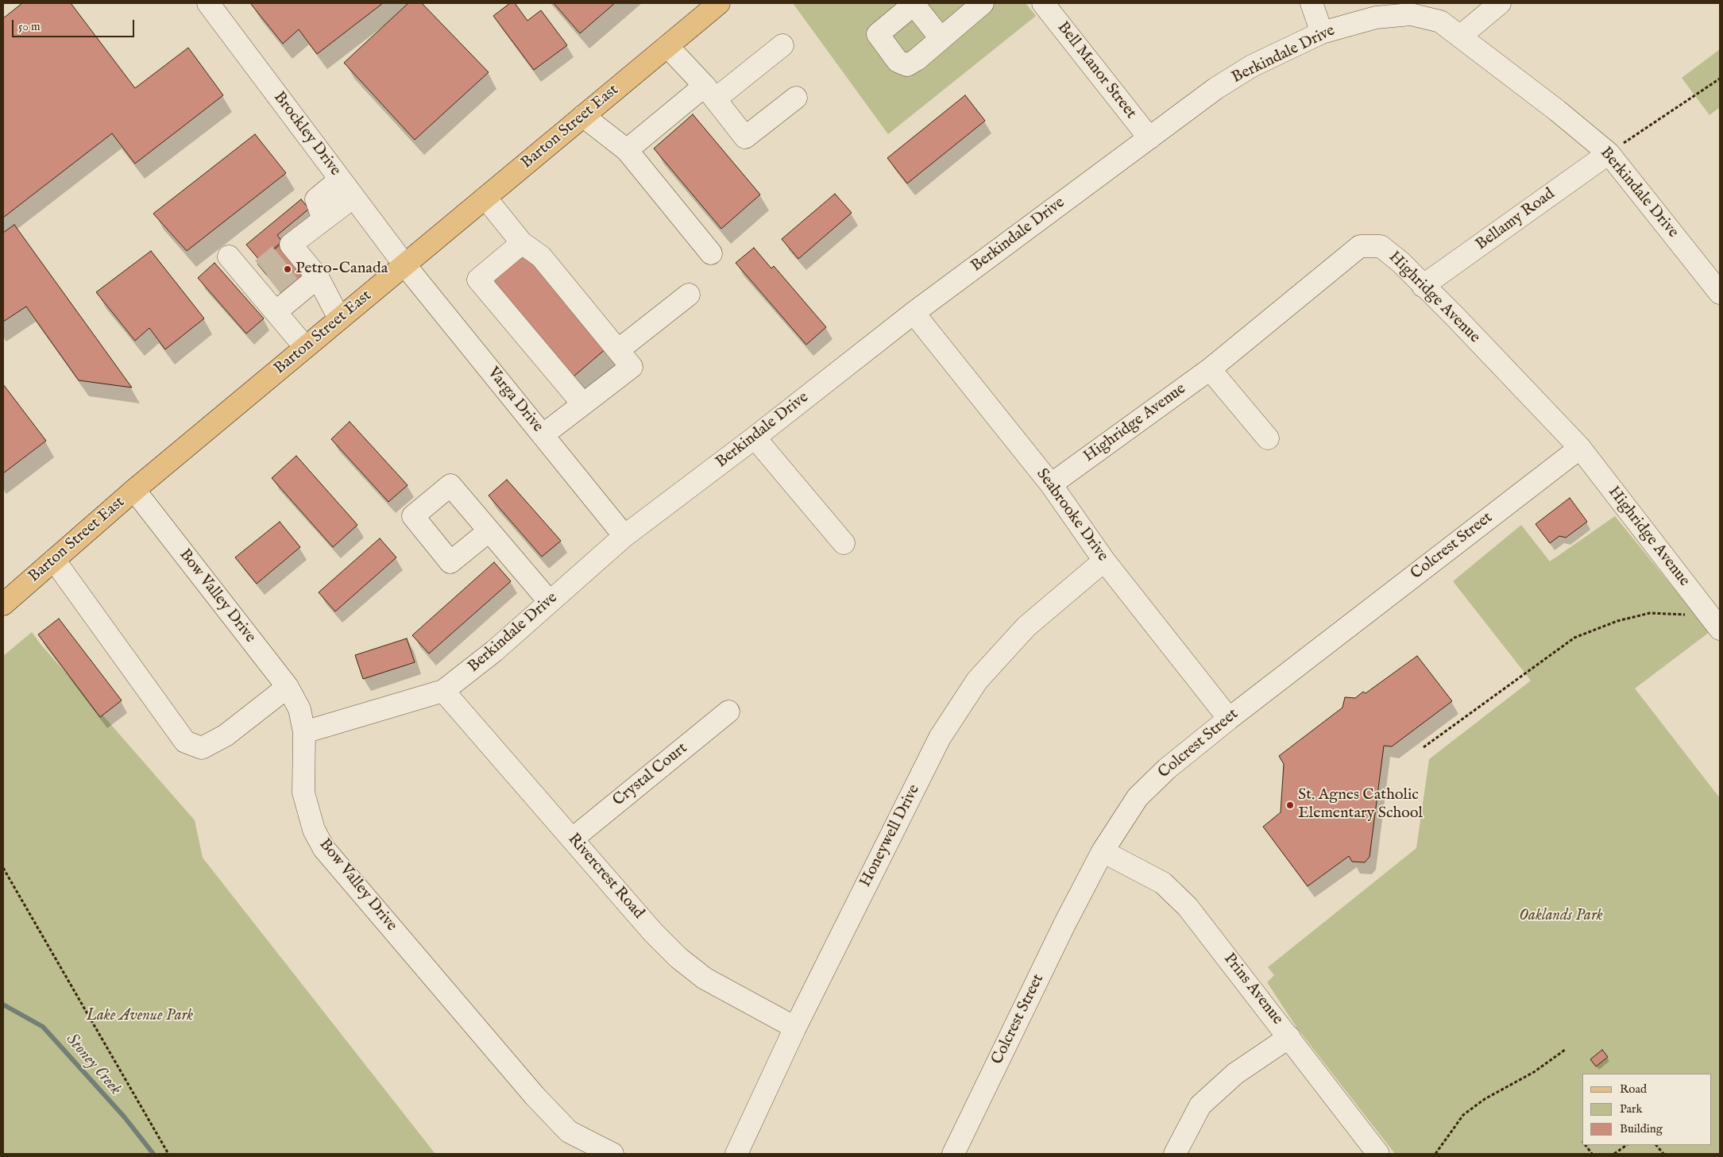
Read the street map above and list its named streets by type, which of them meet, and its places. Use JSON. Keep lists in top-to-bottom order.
{
  "streets": {
    "main road": ["Barton Street East"],
    "street": [
      "Berkindale Drive",
      "Bell Manor Street",
      "Brockley Drive",
      "Bellamy Road",
      "Highridge Avenue",
      "Varga Drive",
      "Seabrooke Drive",
      "Colcrest Street",
      "Bow Valley Drive",
      "Crystal Court",
      "Honeywell Drive",
      "Rivercrest Road",
      "Prins Avenue"
    ]
  },
  "crossings": [
    ["Berkindale Drive", "Bell Manor Street"],
    ["Berkindale Drive", "Bellamy Road"],
    ["Berkindale Drive", "Varga Drive"],
    ["Berkindale Drive", "Seabrooke Drive"],
    ["Berkindale Drive", "Bow Valley Drive"],
    ["Berkindale Drive", "Rivercrest Road"],
    ["Barton Street East", "Brockley Drive"],
    ["Barton Street East", "Varga Drive"],
    ["Barton Street East", "Bow Valley Drive"],
    ["Brockley Drive", "Varga Drive"],
    ["Bellamy Road", "Highridge Avenue"],
    ["Highridge Avenue", "Seabrooke Drive"],
    ["Highridge Avenue", "Colcrest Street"],
    ["Seabrooke Drive", "Colcrest Street"],
    ["Seabrooke Drive", "Honeywell Drive"],
    ["Colcrest Street", "Prins Avenue"],
    ["Crystal Court", "Rivercrest Road"],
    ["Honeywell Drive", "Rivercrest Road"]
  ],
  "water": ["Stoney Creek"],
  "parks": ["Oaklands Park", "Lake Avenue Park"],
  "places": ["Petro-Canada", "St. Agnes Catholic Elementary School"],
  "legend": ["Road", "Park", "Building"],
  "scale_bar": "50 m"
}
